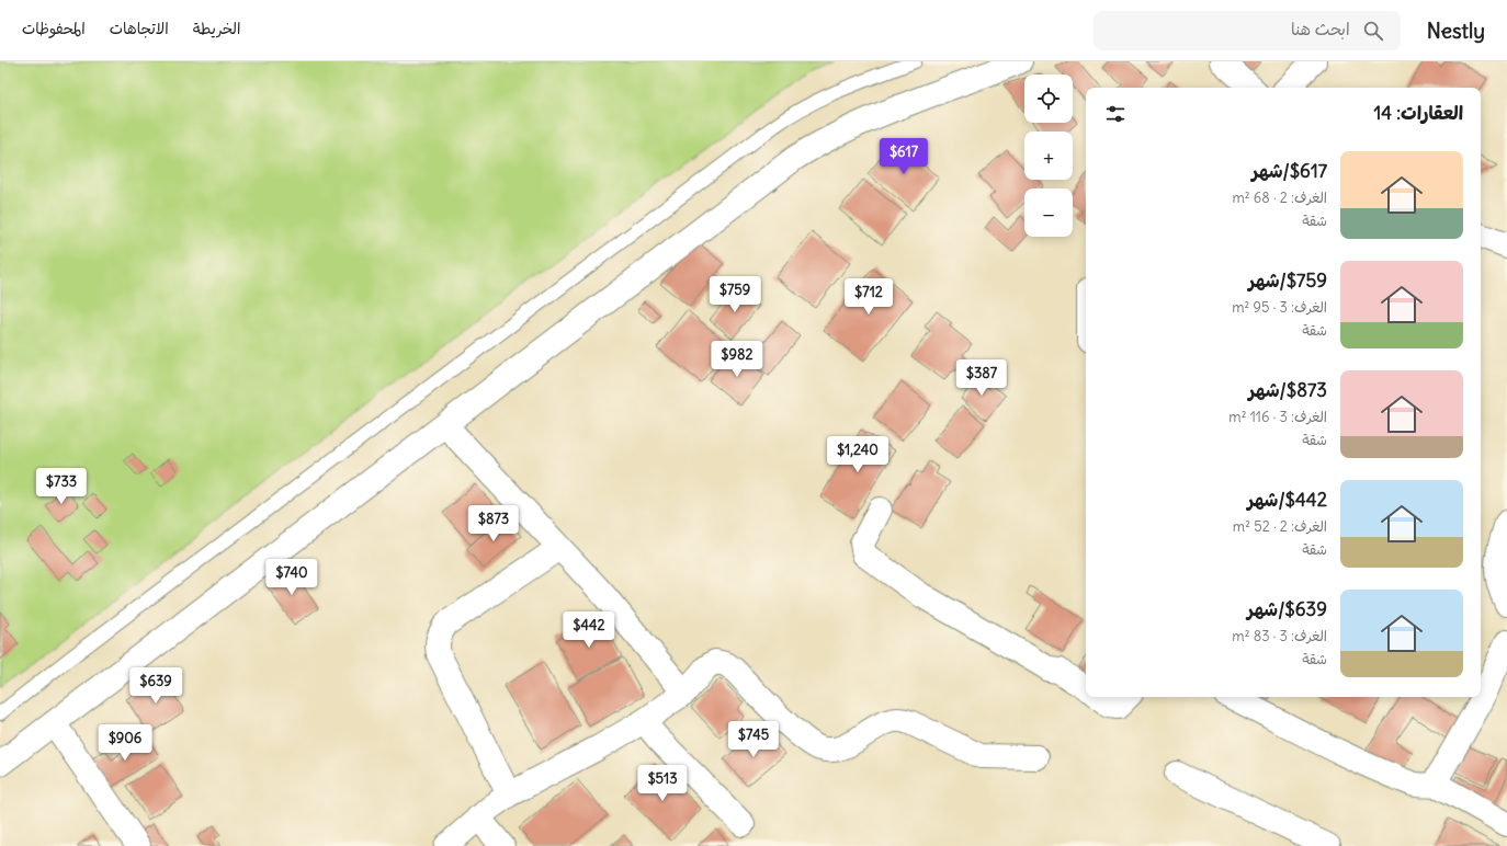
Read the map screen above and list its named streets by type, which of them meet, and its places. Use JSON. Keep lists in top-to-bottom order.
{
  "page": {
    "header": "Nestly",
    "search": "ابحث هنا",
    "nav": ["الخريطة", "الاتجاهات", "المحفوظات"],
    "map_buttons": ["+", "−"],
    "heading": "العقارات: 14",
    "price": [
      "$617",
      "$759",
      "$712",
      "$982",
      "$387",
      "$1,240",
      "$733",
      "$873",
      "$740",
      "$442",
      "$639",
      "$745",
      "$906",
      "$513"
    ],
    "list": [
      {
        "name": "$617/شهر",
        "note": "الغرف: 2 · 68 m² · شقة"
      },
      {
        "name": "$759/شهر",
        "note": "الغرف: 3 · 95 m² · شقة"
      },
      {
        "name": "$873/شهر",
        "note": "الغرف: 3 · 116 m² · شقة"
      },
      {
        "name": "$442/شهر",
        "note": "الغرف: 2 · 52 m² · شقة"
      },
      {
        "name": "$639/شهر",
        "note": "الغرف: 3 · 83 m² · شقة"
      }
    ]
  }
}
